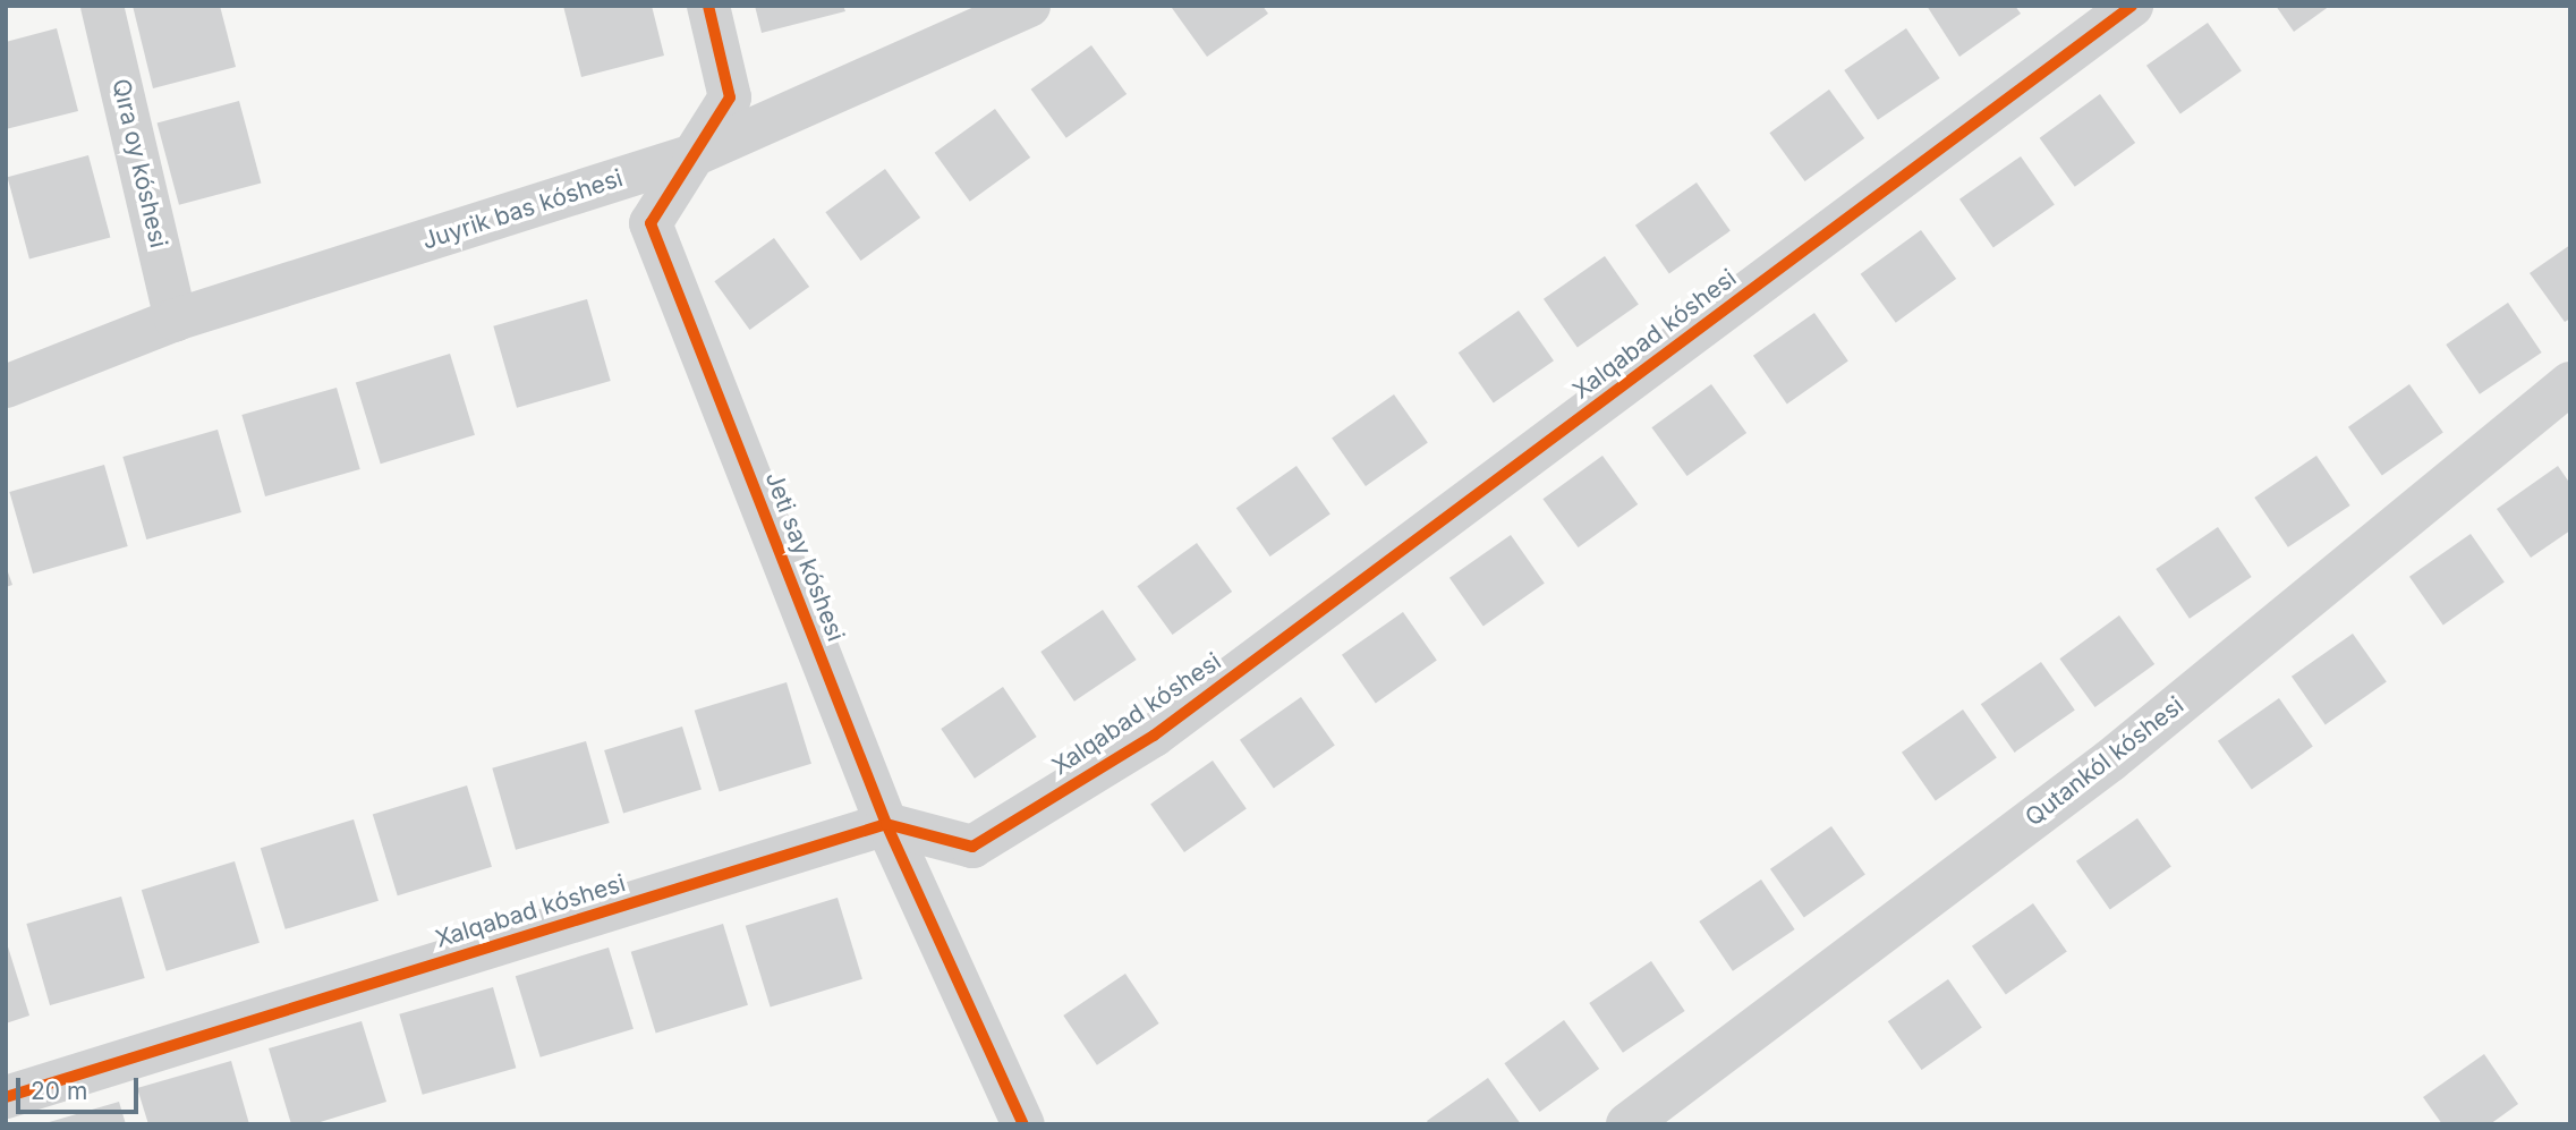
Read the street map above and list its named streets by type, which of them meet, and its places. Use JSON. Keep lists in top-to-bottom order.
{
  "streets": {
    "street": [
      "Qıra oy kóshesi",
      "Juyrik bas kóshesi",
      "Xalqabad kóshesi",
      "Jeti say kóshesi",
      "Qutankól kóshesi"
    ]
  },
  "crossings": [
    ["Qıra oy kóshesi", "Juyrik bas kóshesi"],
    ["Juyrik bas kóshesi", "Jeti say kóshesi"],
    ["Xalqabad kóshesi", "Jeti say kóshesi"]
  ],
  "scale_bar": "20 m"
}
